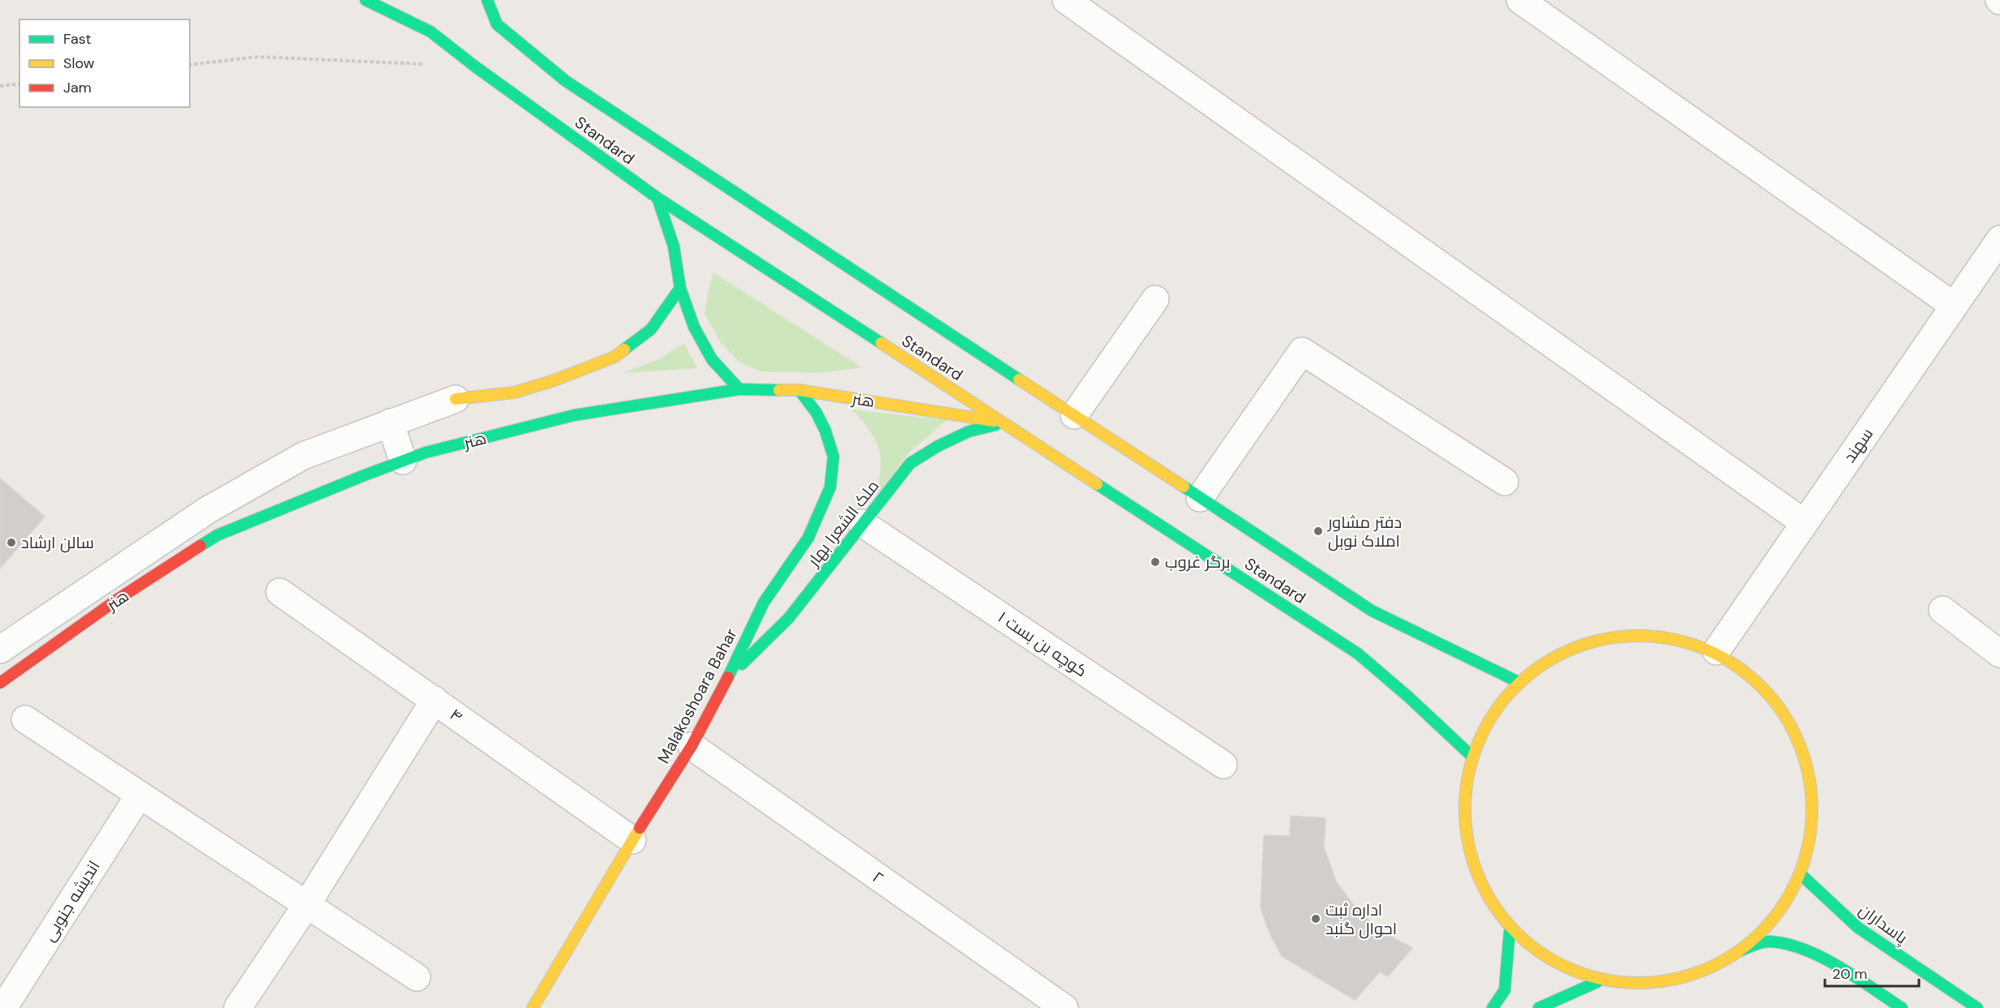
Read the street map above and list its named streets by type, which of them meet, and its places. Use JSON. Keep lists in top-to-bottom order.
{
  "streets": {
    "street": [
      "Standard",
      "هنر",
      "سهند",
      "ملک الشعرا بهار",
      "کوچه بن بست ۱",
      "Malakoshoara Bahar",
      "۴",
      "۲",
      "اندیشه جنوبی",
      "پاسداران"
    ]
  },
  "crossings": [
    ["Standard", "هنر"],
    ["Standard", "ملک الشعرا بهار"],
    ["هنر", "ملک الشعرا بهار"],
    ["هنر", "Malakoshoara Bahar"],
    ["ملک الشعرا بهار", "کوچه بن بست ۱"],
    ["ملک الشعرا بهار", "Malakoshoara Bahar"],
    ["Malakoshoara Bahar", "۴"],
    ["Malakoshoara Bahar", "۲"]
  ],
  "places": [
    "دفتر مشاور املاک نوبل",
    "سالن ارشاد",
    "برگر غروب",
    "اداره ثبت احوال گنبد"
  ],
  "legend": ["Fast", "Slow", "Jam"],
  "scale_bar": "20 m"
}
